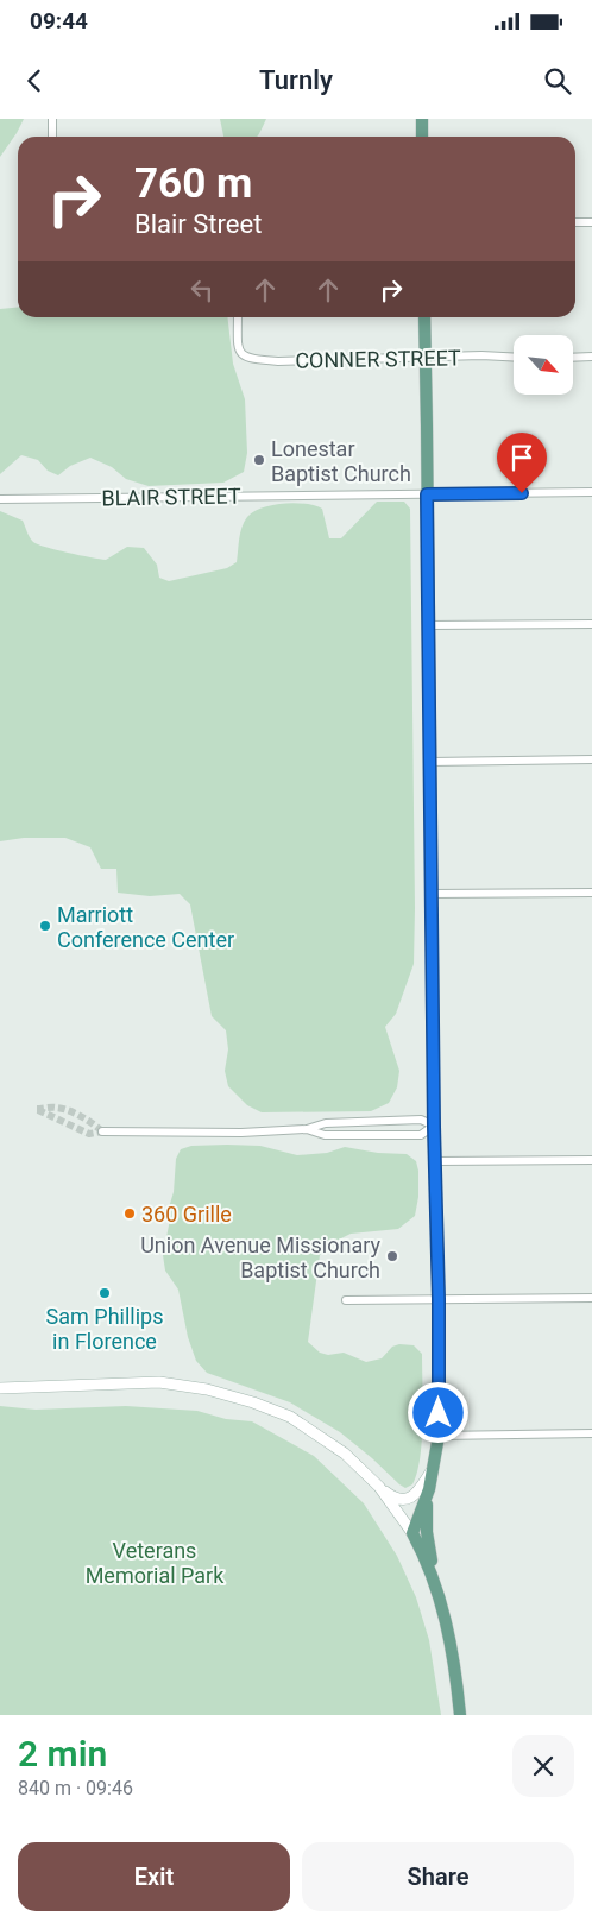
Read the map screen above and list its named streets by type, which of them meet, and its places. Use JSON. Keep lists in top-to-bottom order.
{
  "streets": {
    "street": ["CONNER STREET", "BLAIR STREET"]
  },
  "parks": ["Veterans Memorial Park"],
  "places": [
    "Lonestar Baptist Church",
    "Marriott Conference Center",
    "360 Grille",
    "Union Avenue Missionary Baptist Church",
    "Sam Phillips in Florence"
  ],
  "north": "bottom right",
  "page": {
    "status": "09:44",
    "header": "Turnly",
    "turn": ["760 m", "Blair Street"],
    "heading": ["2 min", "840 m · 09:46"],
    "buttons": ["Exit", "Share"]
  }
}
